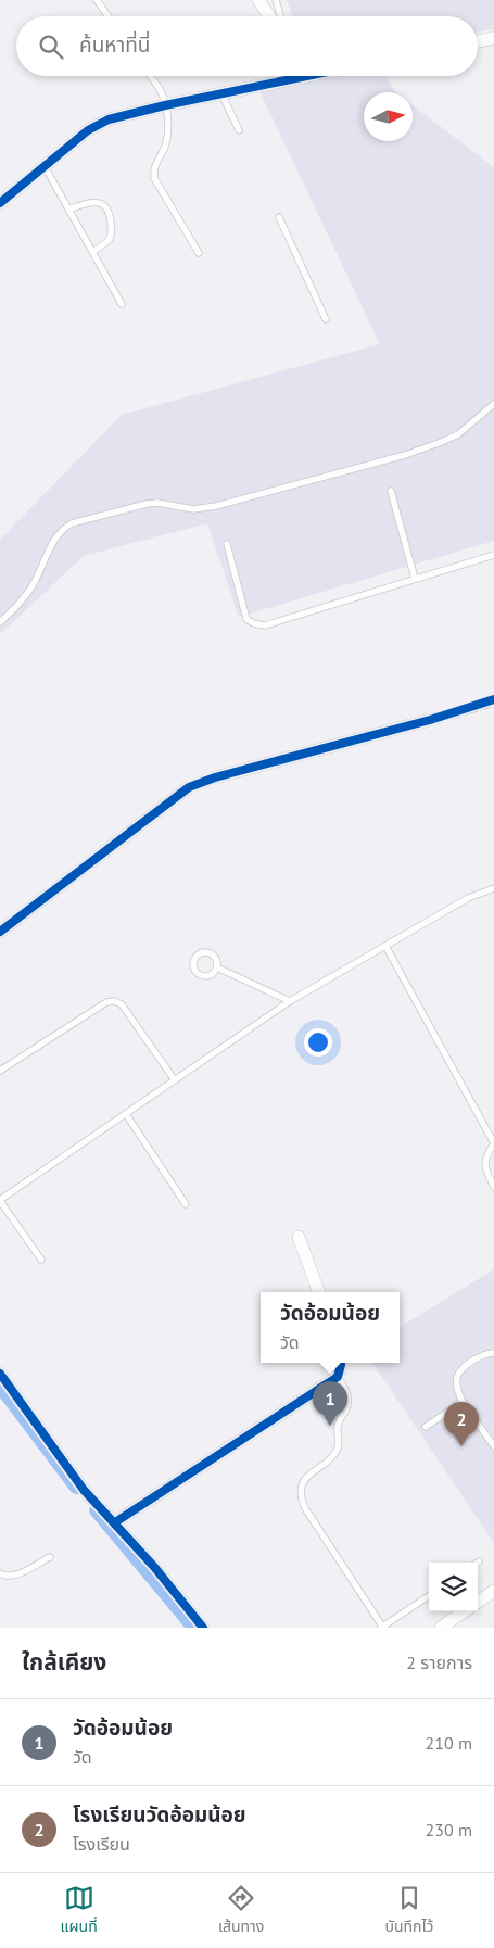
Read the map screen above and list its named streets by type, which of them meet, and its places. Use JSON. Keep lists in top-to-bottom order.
{
  "north": "right",
  "page": {
    "search": "ค้นหาที่นี่",
    "popup": ["วัดอ้อมน้อย", "วัด"],
    "pins": ["1", "2"],
    "heading": ["ใกล้เคียง", "2 รายการ"],
    "list": [
      {
        "mark": "1",
        "name": "วัดอ้อมน้อย",
        "note": "วัด",
        "value": "210 m"
      },
      {
        "mark": "2",
        "name": "โรงเรียนวัดอ้อมน้อย",
        "note": "โรงเรียน",
        "value": "230 m"
      }
    ],
    "nav": ["แผนที่", "เส้นทาง", "บันทึกไว้"]
  }
}
